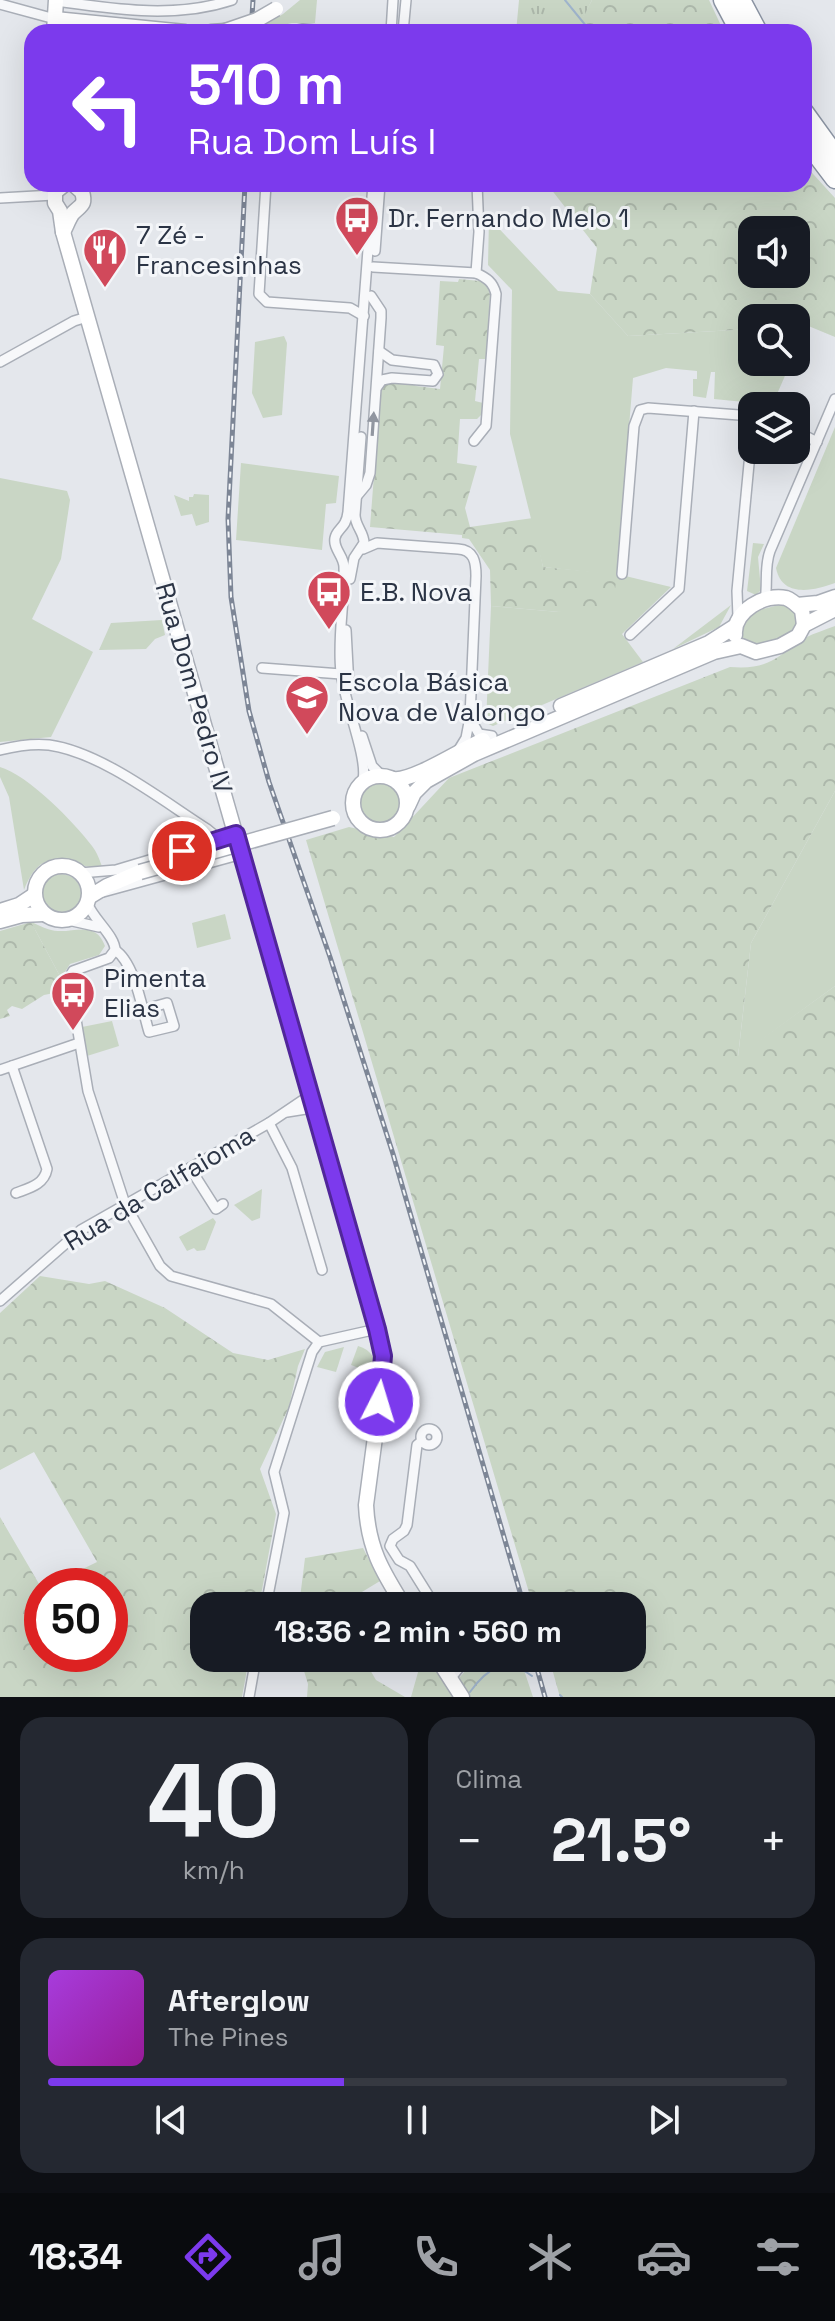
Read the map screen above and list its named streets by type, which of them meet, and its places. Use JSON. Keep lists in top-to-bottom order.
{
  "streets": {
    "main road": ["Rua Dom Pedro IV"],
    "street": ["Rua da Calfaioma"]
  },
  "crossings": [
    ["Rua Dom Pedro IV", "Rua da Calfaioma"]
  ],
  "places": {
    "bus stop": ["Dr. Fernando Melo 1", "E.B. Nova", "Pimenta Elias"],
    "restaurant": ["7 Zé - Francesinhas"],
    "school or university": ["Escola Básica Nova de Valongo"]
  },
  "page": {
    "turn": ["510 m", "Rua Dom Luís I"],
    "limit": "50",
    "trip": "18:36 · 2 min · 560 m",
    "tile": [
      ["40", "km/h"],
      "Clima"
    ],
    "heat": ["−", "21.5°", "+"],
    "song": ["Afterglow", "The Pines"],
    "tabs": "18:34"
  }
}
